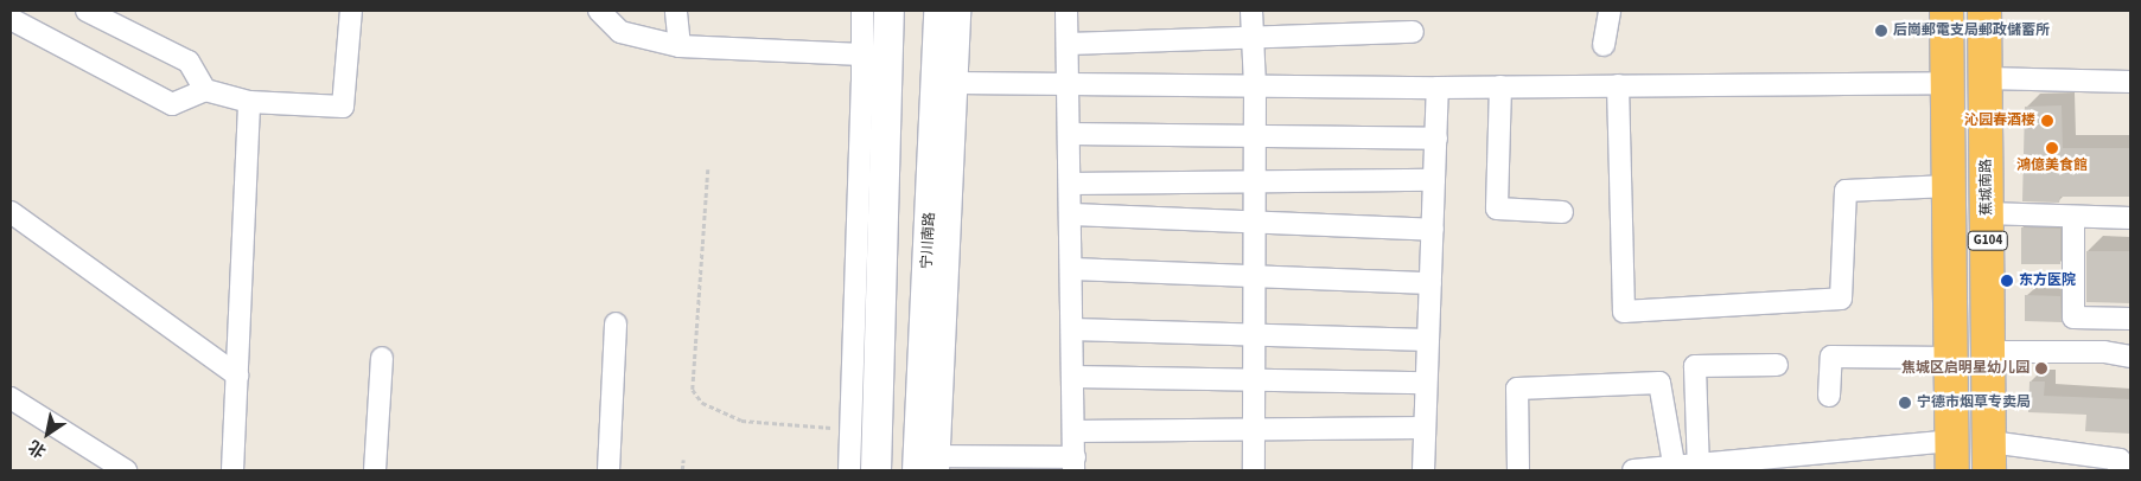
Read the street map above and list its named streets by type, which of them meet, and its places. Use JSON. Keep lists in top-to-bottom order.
{
  "streets": {
    "highway": ["蕉城南路", "G104"],
    "main road": ["宁川南路"]
  },
  "places": [
    "后崗郵電支局郵政儲蓄所",
    "沁园春酒楼",
    "鴻億美食館",
    "东方医院",
    "焦城区启明星幼儿园",
    "宁德市烟草专卖局"
  ],
  "north": "bottom left"
}
